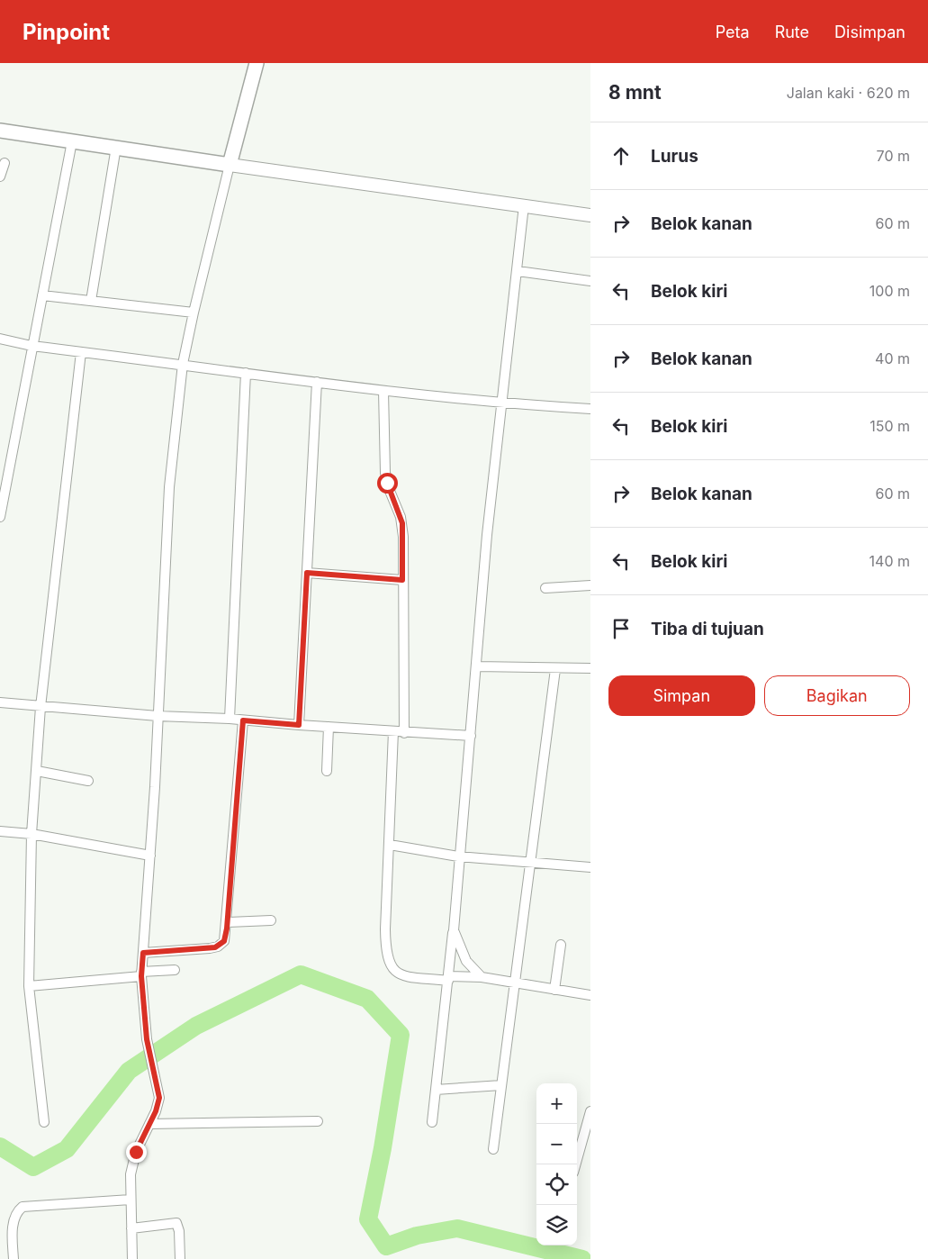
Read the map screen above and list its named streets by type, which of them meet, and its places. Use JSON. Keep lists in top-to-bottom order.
{
  "page": {
    "header": "Pinpoint",
    "nav": ["Peta", "Rute", "Disimpan"],
    "heading": ["8 mnt", "Jalan kaki · 620 m"],
    "list": [
      ["Lurus", "70 m"],
      ["Belok kanan", "60 m"],
      ["Belok kiri", "100 m"],
      ["Belok kanan", "40 m"],
      ["Belok kiri", "150 m"],
      ["Belok kanan", "60 m"],
      ["Belok kiri", "140 m"],
      "Tiba di tujuan"
    ],
    "buttons": ["Simpan", "Bagikan"],
    "map_buttons": ["+", "−"]
  }
}
